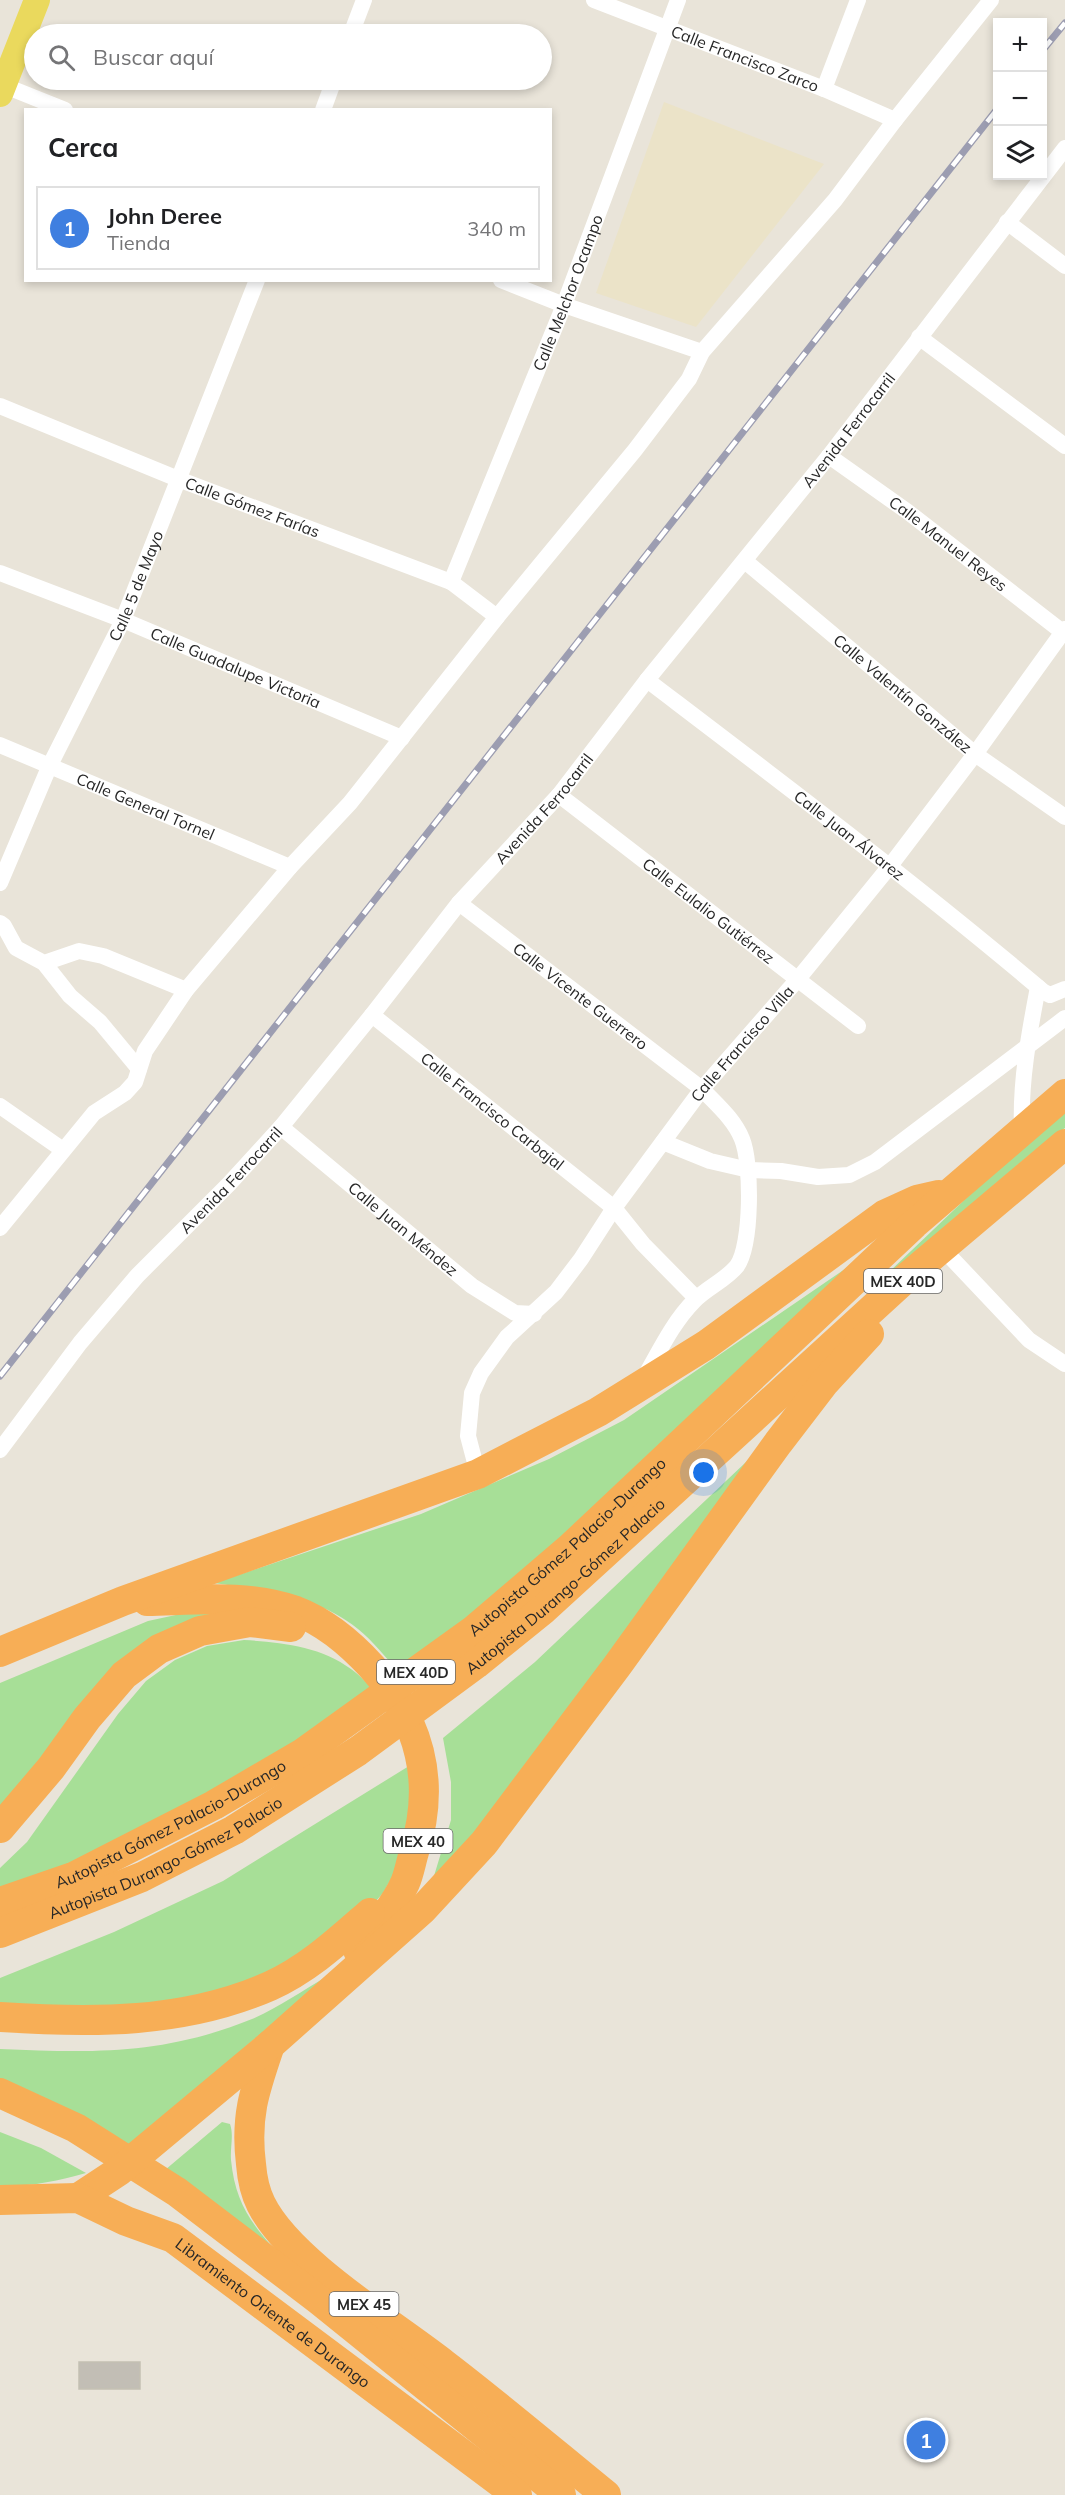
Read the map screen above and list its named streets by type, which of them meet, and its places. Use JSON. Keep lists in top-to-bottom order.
{
  "streets": {
    "highway": [
      "MEX 40D",
      "Autopista Gómez Palacio-Durango",
      "Autopista Durango-Gómez Palacio",
      "MEX 40",
      "MEX 45",
      "Libramiento Oriente de Durango"
    ],
    "street": [
      "Calle Francisco Zarco",
      "Calle Melchor Ocampo",
      "Avenida Ferrocarril",
      "Calle Gómez Farías",
      "Calle Manuel Reyes",
      "Calle 5 de Mayo",
      "Calle Guadalupe Victoria",
      "Calle Valentín González",
      "Calle General Tornel",
      "Calle Juan Álvarez",
      "Calle Eulalio Gutiérrez",
      "Calle Vicente Guerrero",
      "Calle Francisco Villa",
      "Calle Francisco Carbajal",
      "Calle Juan Méndez"
    ]
  },
  "crossings": [
    ["Calle Francisco Zarco", "Calle Melchor Ocampo"],
    ["Calle Melchor Ocampo", "Calle Gómez Farías"],
    ["Avenida Ferrocarril", "Calle Manuel Reyes"],
    ["Avenida Ferrocarril", "Calle Valentín González"],
    ["Avenida Ferrocarril", "Calle Juan Álvarez"],
    ["Avenida Ferrocarril", "Calle Eulalio Gutiérrez"],
    ["Avenida Ferrocarril", "Calle Vicente Guerrero"],
    ["Avenida Ferrocarril", "Calle Francisco Carbajal"],
    ["Avenida Ferrocarril", "Calle Juan Méndez"],
    ["Calle Gómez Farías", "Calle 5 de Mayo"],
    ["Calle Manuel Reyes", "Calle Francisco Villa"],
    ["Calle 5 de Mayo", "Calle Guadalupe Victoria"],
    ["Calle 5 de Mayo", "Calle General Tornel"],
    ["Calle Valentín González", "Calle Francisco Villa"],
    ["Calle Juan Álvarez", "Calle Francisco Villa"],
    ["Calle Eulalio Gutiérrez", "Calle Francisco Villa"],
    ["Calle Vicente Guerrero", "Calle Francisco Villa"],
    ["Calle Vicente Guerrero", "Calle Francisco Carbajal"],
    ["Calle Francisco Villa", "Calle Francisco Carbajal"],
    ["Calle Francisco Villa", "Calle Juan Méndez"],
    ["MEX 40", "MEX 45"],
    ["MEX 40", "Libramiento Oriente de Durango"]
  ],
  "page": {
    "map_buttons": ["+", "−"],
    "search": "Buscar aquí",
    "heading": "Cerca",
    "list": [
      {
        "mark": "1",
        "name": "John Deree",
        "note": "Tienda",
        "value": "340 m"
      }
    ],
    "pins": "1"
  }
}
